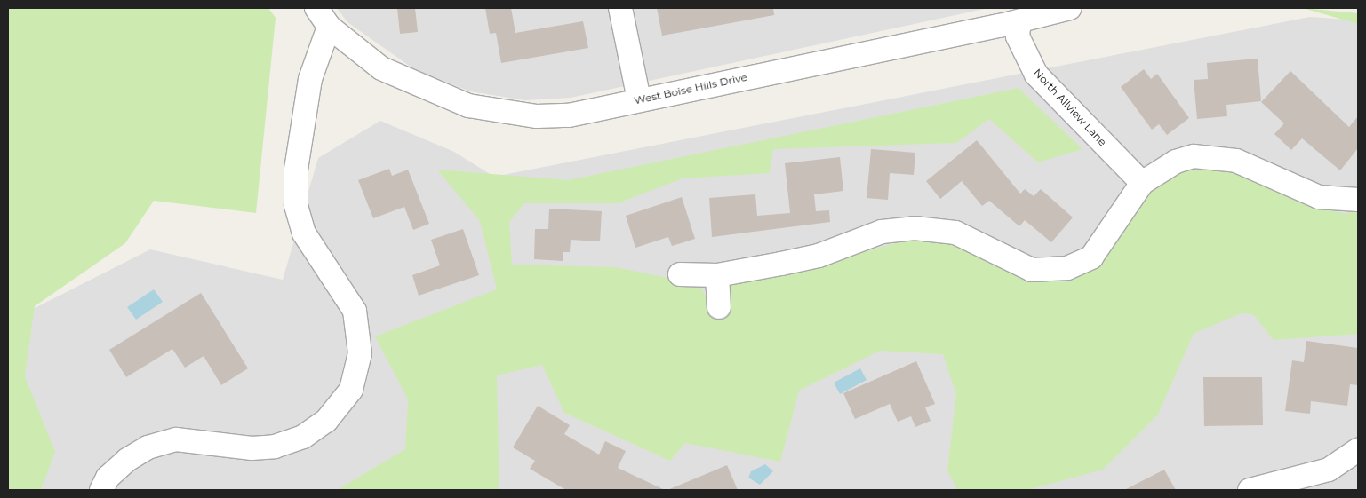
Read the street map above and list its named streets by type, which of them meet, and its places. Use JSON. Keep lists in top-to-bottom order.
{
  "streets": {
    "street": ["West Boise Hills Drive", "North Allview Lane"]
  },
  "crossings": [
    ["West Boise Hills Drive", "North Allview Lane"]
  ]
}
